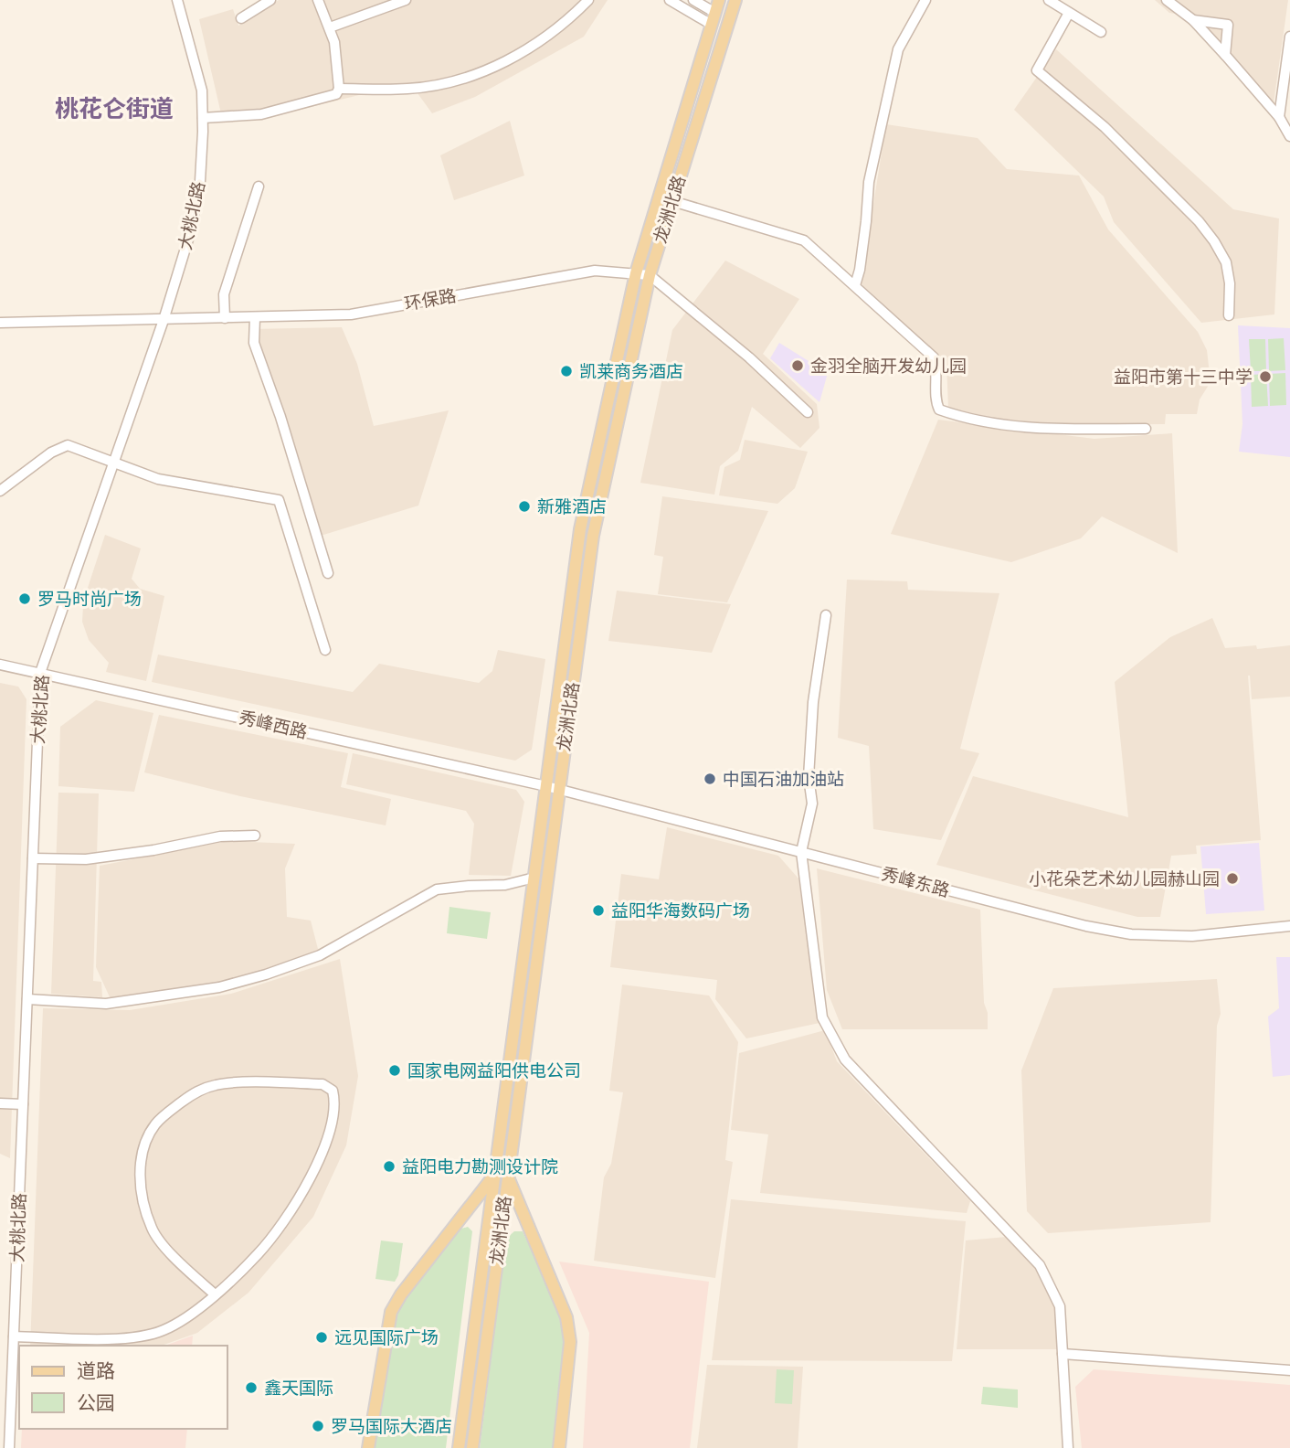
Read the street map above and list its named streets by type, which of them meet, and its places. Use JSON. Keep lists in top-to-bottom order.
{
  "streets": {
    "main road": ["龙洲北路"],
    "street": [
      "大桃北路",
      "环保路",
      "秀峰西路",
      "秀峰东路"
    ]
  },
  "crossings": [
    ["龙洲北路", "环保路"],
    ["龙洲北路", "秀峰西路"],
    ["龙洲北路", "秀峰东路"],
    ["大桃北路", "环保路"],
    ["大桃北路", "秀峰西路"],
    ["秀峰西路", "秀峰东路"]
  ],
  "districts": ["桃花仑街道"],
  "places": [
    "金羽全脑开发幼儿园",
    "凯莱商务酒店",
    "益阳市第十三中学",
    "新雅酒店",
    "罗马时尚广场",
    "中国石油加油站",
    "小花朵艺术幼儿园赫山园",
    "益阳华海数码广场",
    "国家电网益阳供电公司",
    "益阳电力勘测设计院",
    "远见国际广场",
    "鑫天国际",
    "罗马国际大酒店"
  ],
  "legend": ["道路", "公园"]
}
